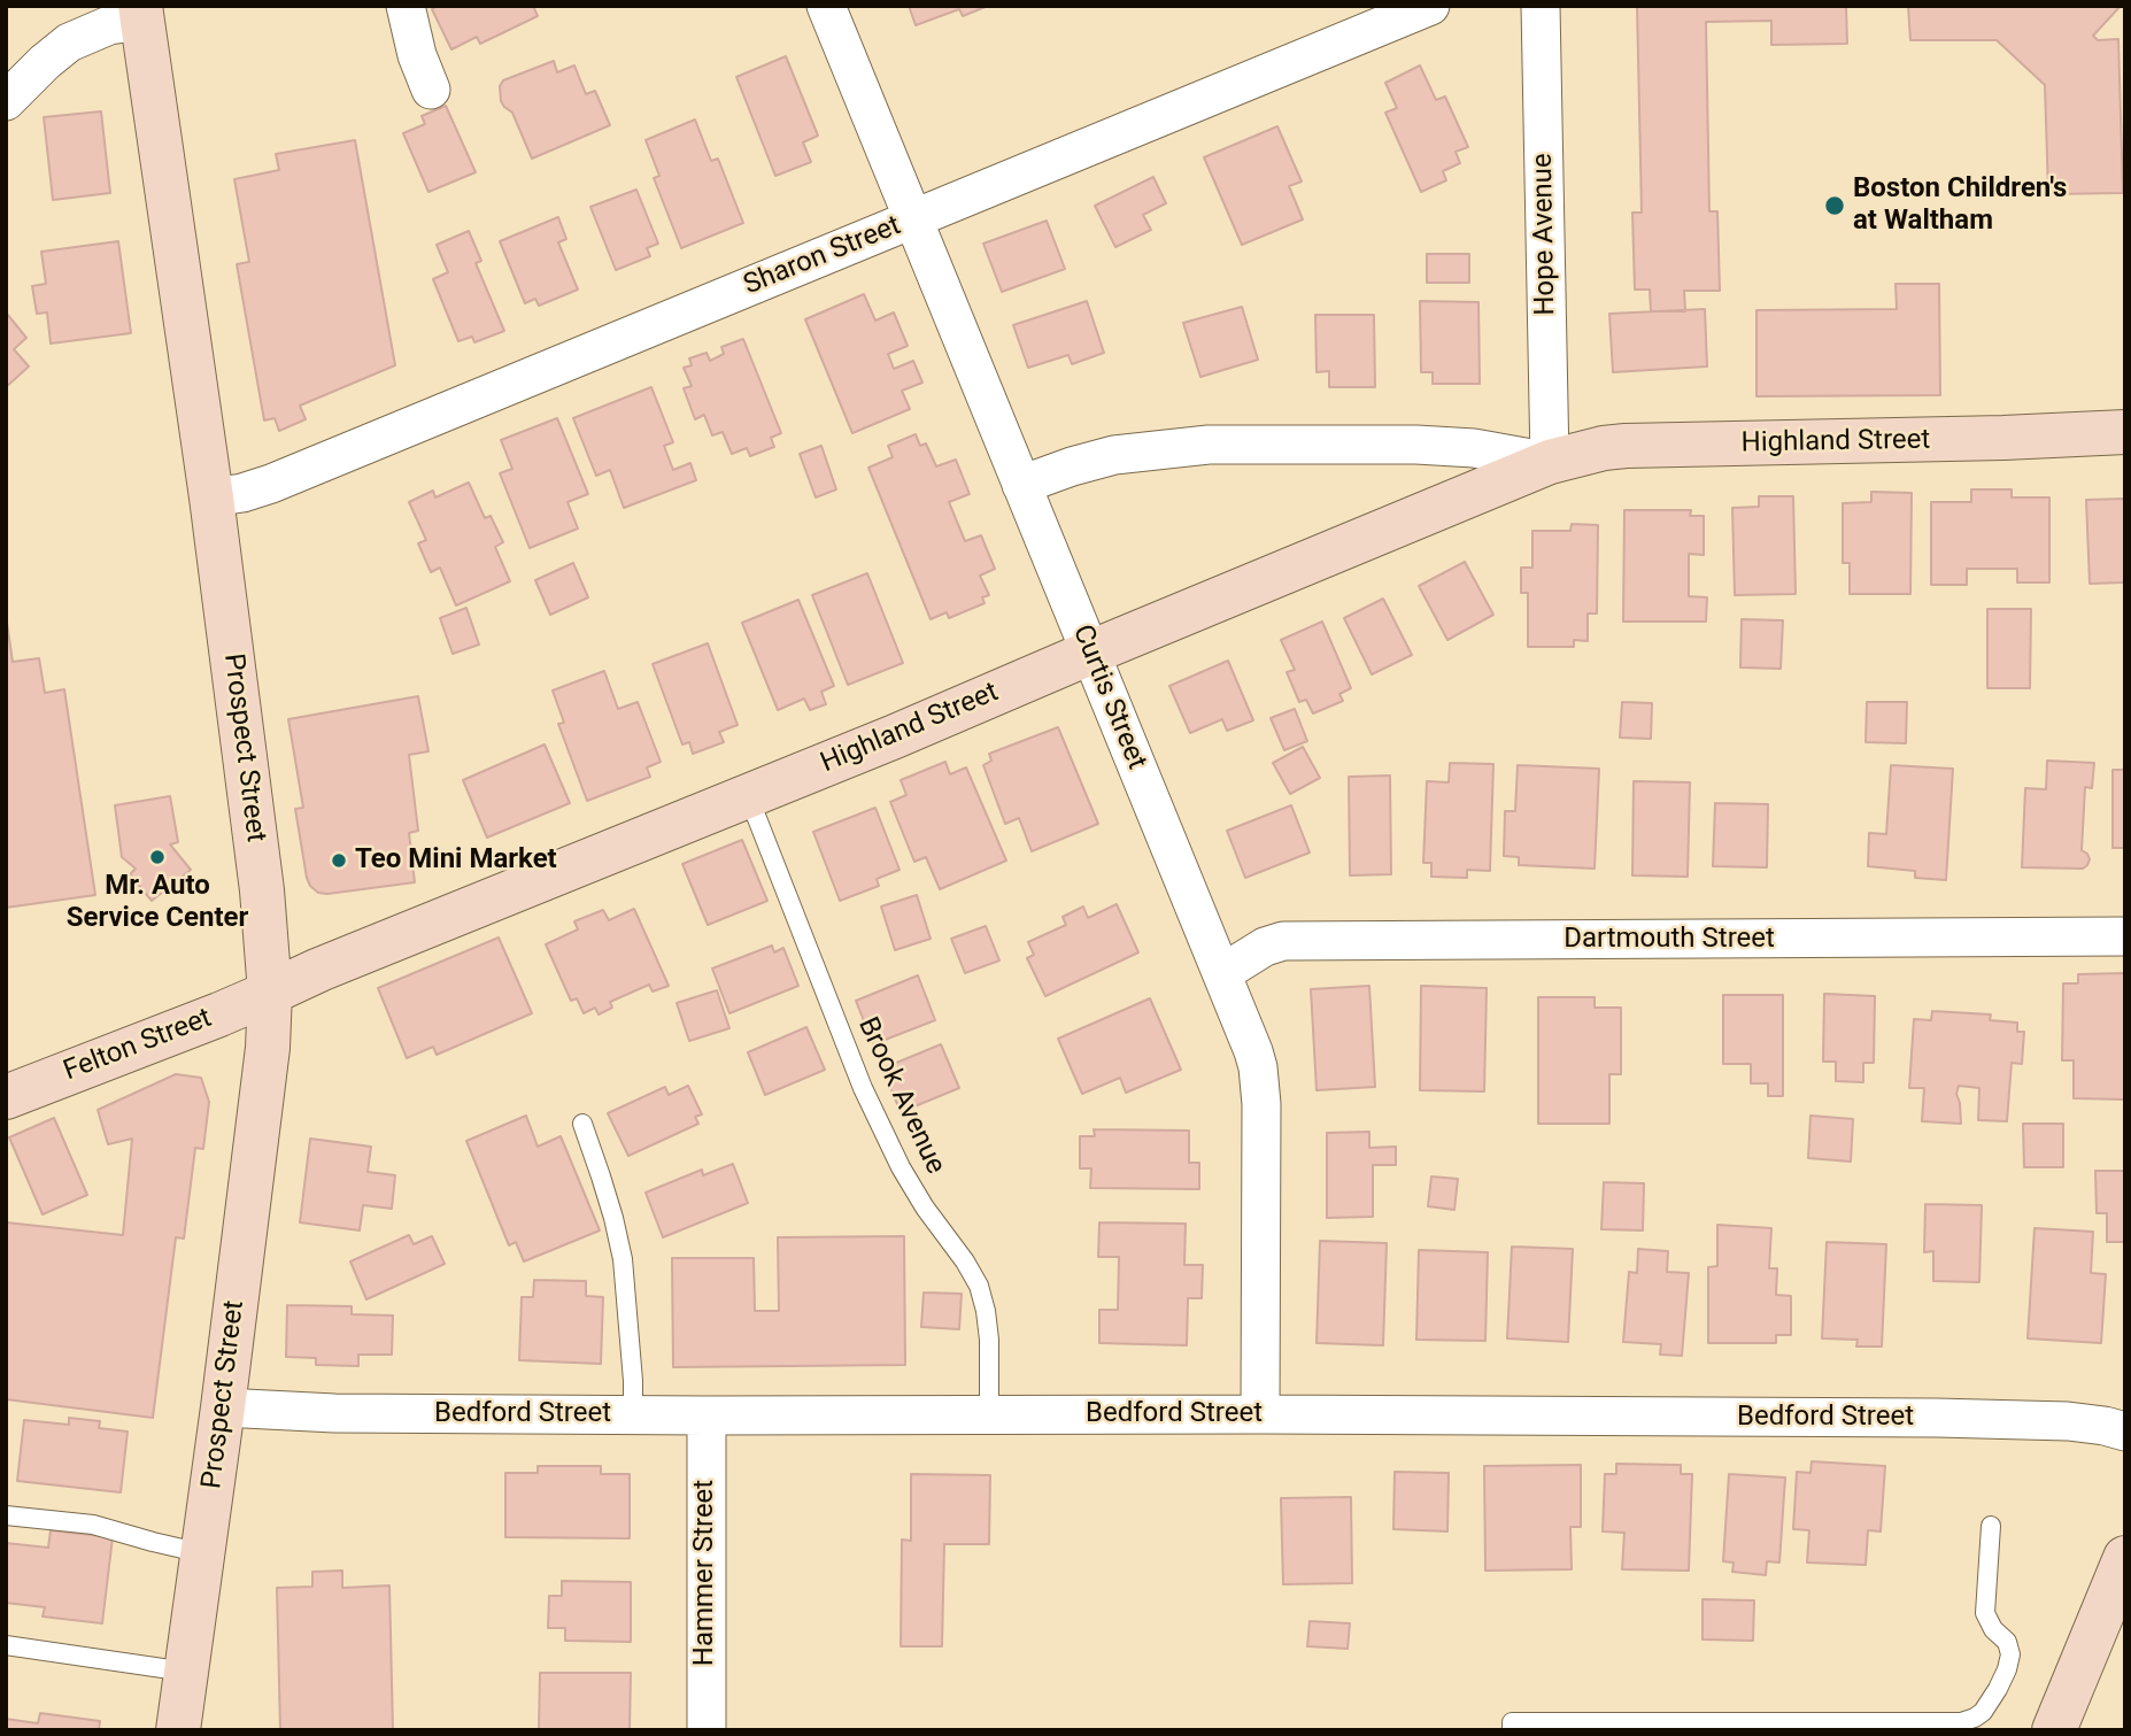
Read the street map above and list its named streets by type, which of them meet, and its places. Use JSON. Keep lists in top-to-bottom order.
{
  "streets": {
    "street": [
      "Hope Avenue",
      "Sharon Street",
      "Highland Street",
      "Curtis Street",
      "Prospect Street",
      "Dartmouth Street",
      "Felton Street",
      "Bedford Street",
      "Hammer Street"
    ],
    "lane": ["Brook Avenue"]
  },
  "crossings": [
    ["Hope Avenue", "Highland Street"],
    ["Sharon Street", "Curtis Street"],
    ["Sharon Street", "Prospect Street"],
    ["Highland Street", "Curtis Street"],
    ["Highland Street", "Prospect Street"],
    ["Highland Street", "Felton Street"],
    ["Highland Street", "Brook Avenue"],
    ["Curtis Street", "Dartmouth Street"],
    ["Curtis Street", "Bedford Street"],
    ["Prospect Street", "Felton Street"],
    ["Prospect Street", "Bedford Street"],
    ["Brook Avenue", "Bedford Street"],
    ["Bedford Street", "Hammer Street"]
  ],
  "places": ["Boston Children's at Waltham", "Mr. Auto Service Center", "Teo Mini Market"]
}
